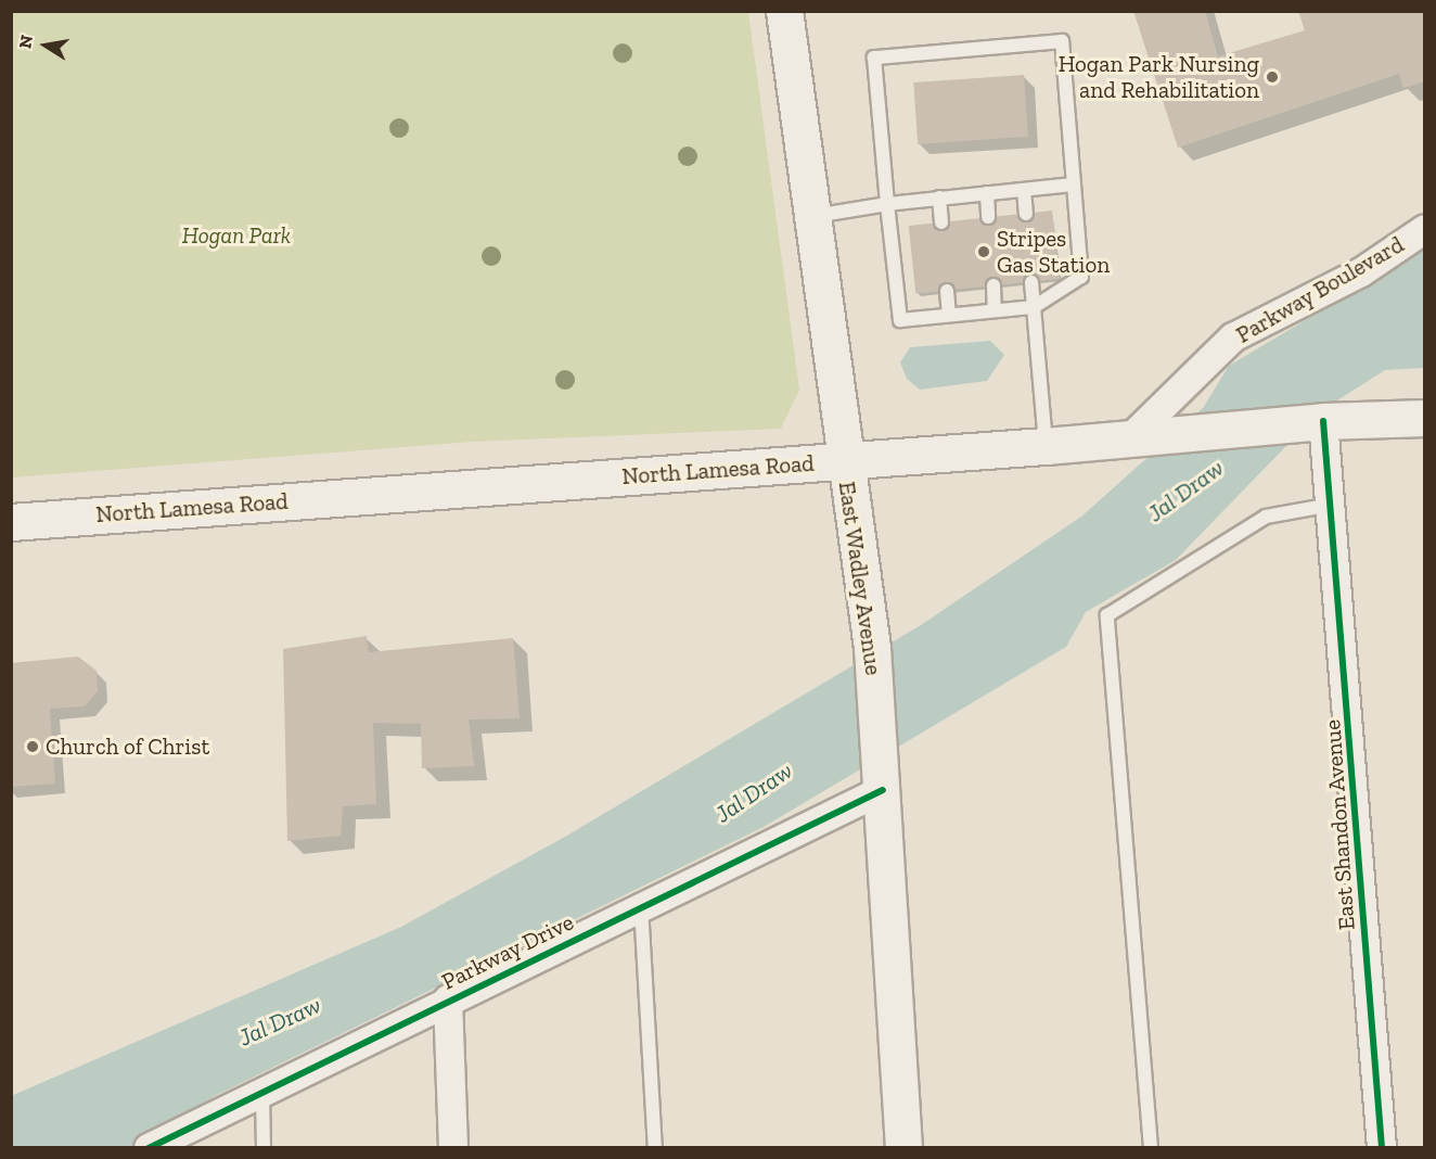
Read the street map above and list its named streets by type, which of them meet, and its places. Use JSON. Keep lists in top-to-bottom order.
{
  "streets": {
    "main road": ["North Lamesa Road", "East Wadley Avenue"],
    "street": ["Parkway Boulevard", "East Shandon Avenue", "Parkway Drive"]
  },
  "crossings": [
    ["Parkway Boulevard", "North Lamesa Road"],
    ["North Lamesa Road", "East Wadley Avenue"],
    ["North Lamesa Road", "East Shandon Avenue"],
    ["East Wadley Avenue", "Parkway Drive"]
  ],
  "water": ["Jal Draw"],
  "parks": ["Hogan Park"],
  "places": ["Hogan Park Nursing and Rehabilitation", "Stripes Gas Station", "Church of Christ"],
  "north": "left"
}
